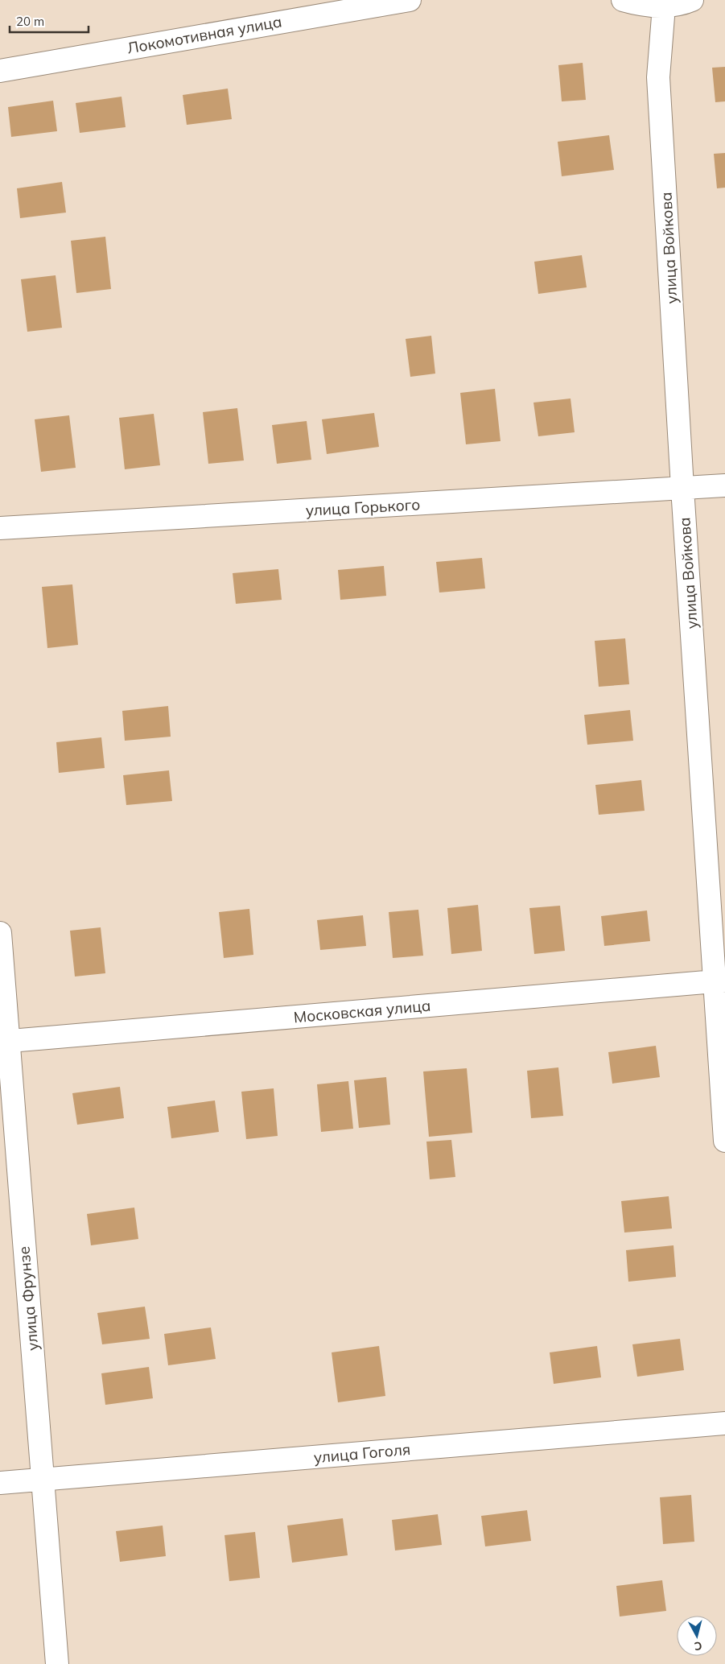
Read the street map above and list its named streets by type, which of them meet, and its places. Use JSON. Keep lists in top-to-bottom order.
{
  "streets": {
    "street": [
      "Локомотивная улица",
      "улица Войкова",
      "улица Горького",
      "Московская улица",
      "улица Фрунзе",
      "улица Гоголя"
    ]
  },
  "crossings": [
    ["улица Войкова", "улица Горького"],
    ["улица Войкова", "Московская улица"],
    ["Московская улица", "улица Фрунзе"],
    ["улица Фрунзе", "улица Гоголя"]
  ],
  "scale_bar": "20 m",
  "north": "bottom"
}
